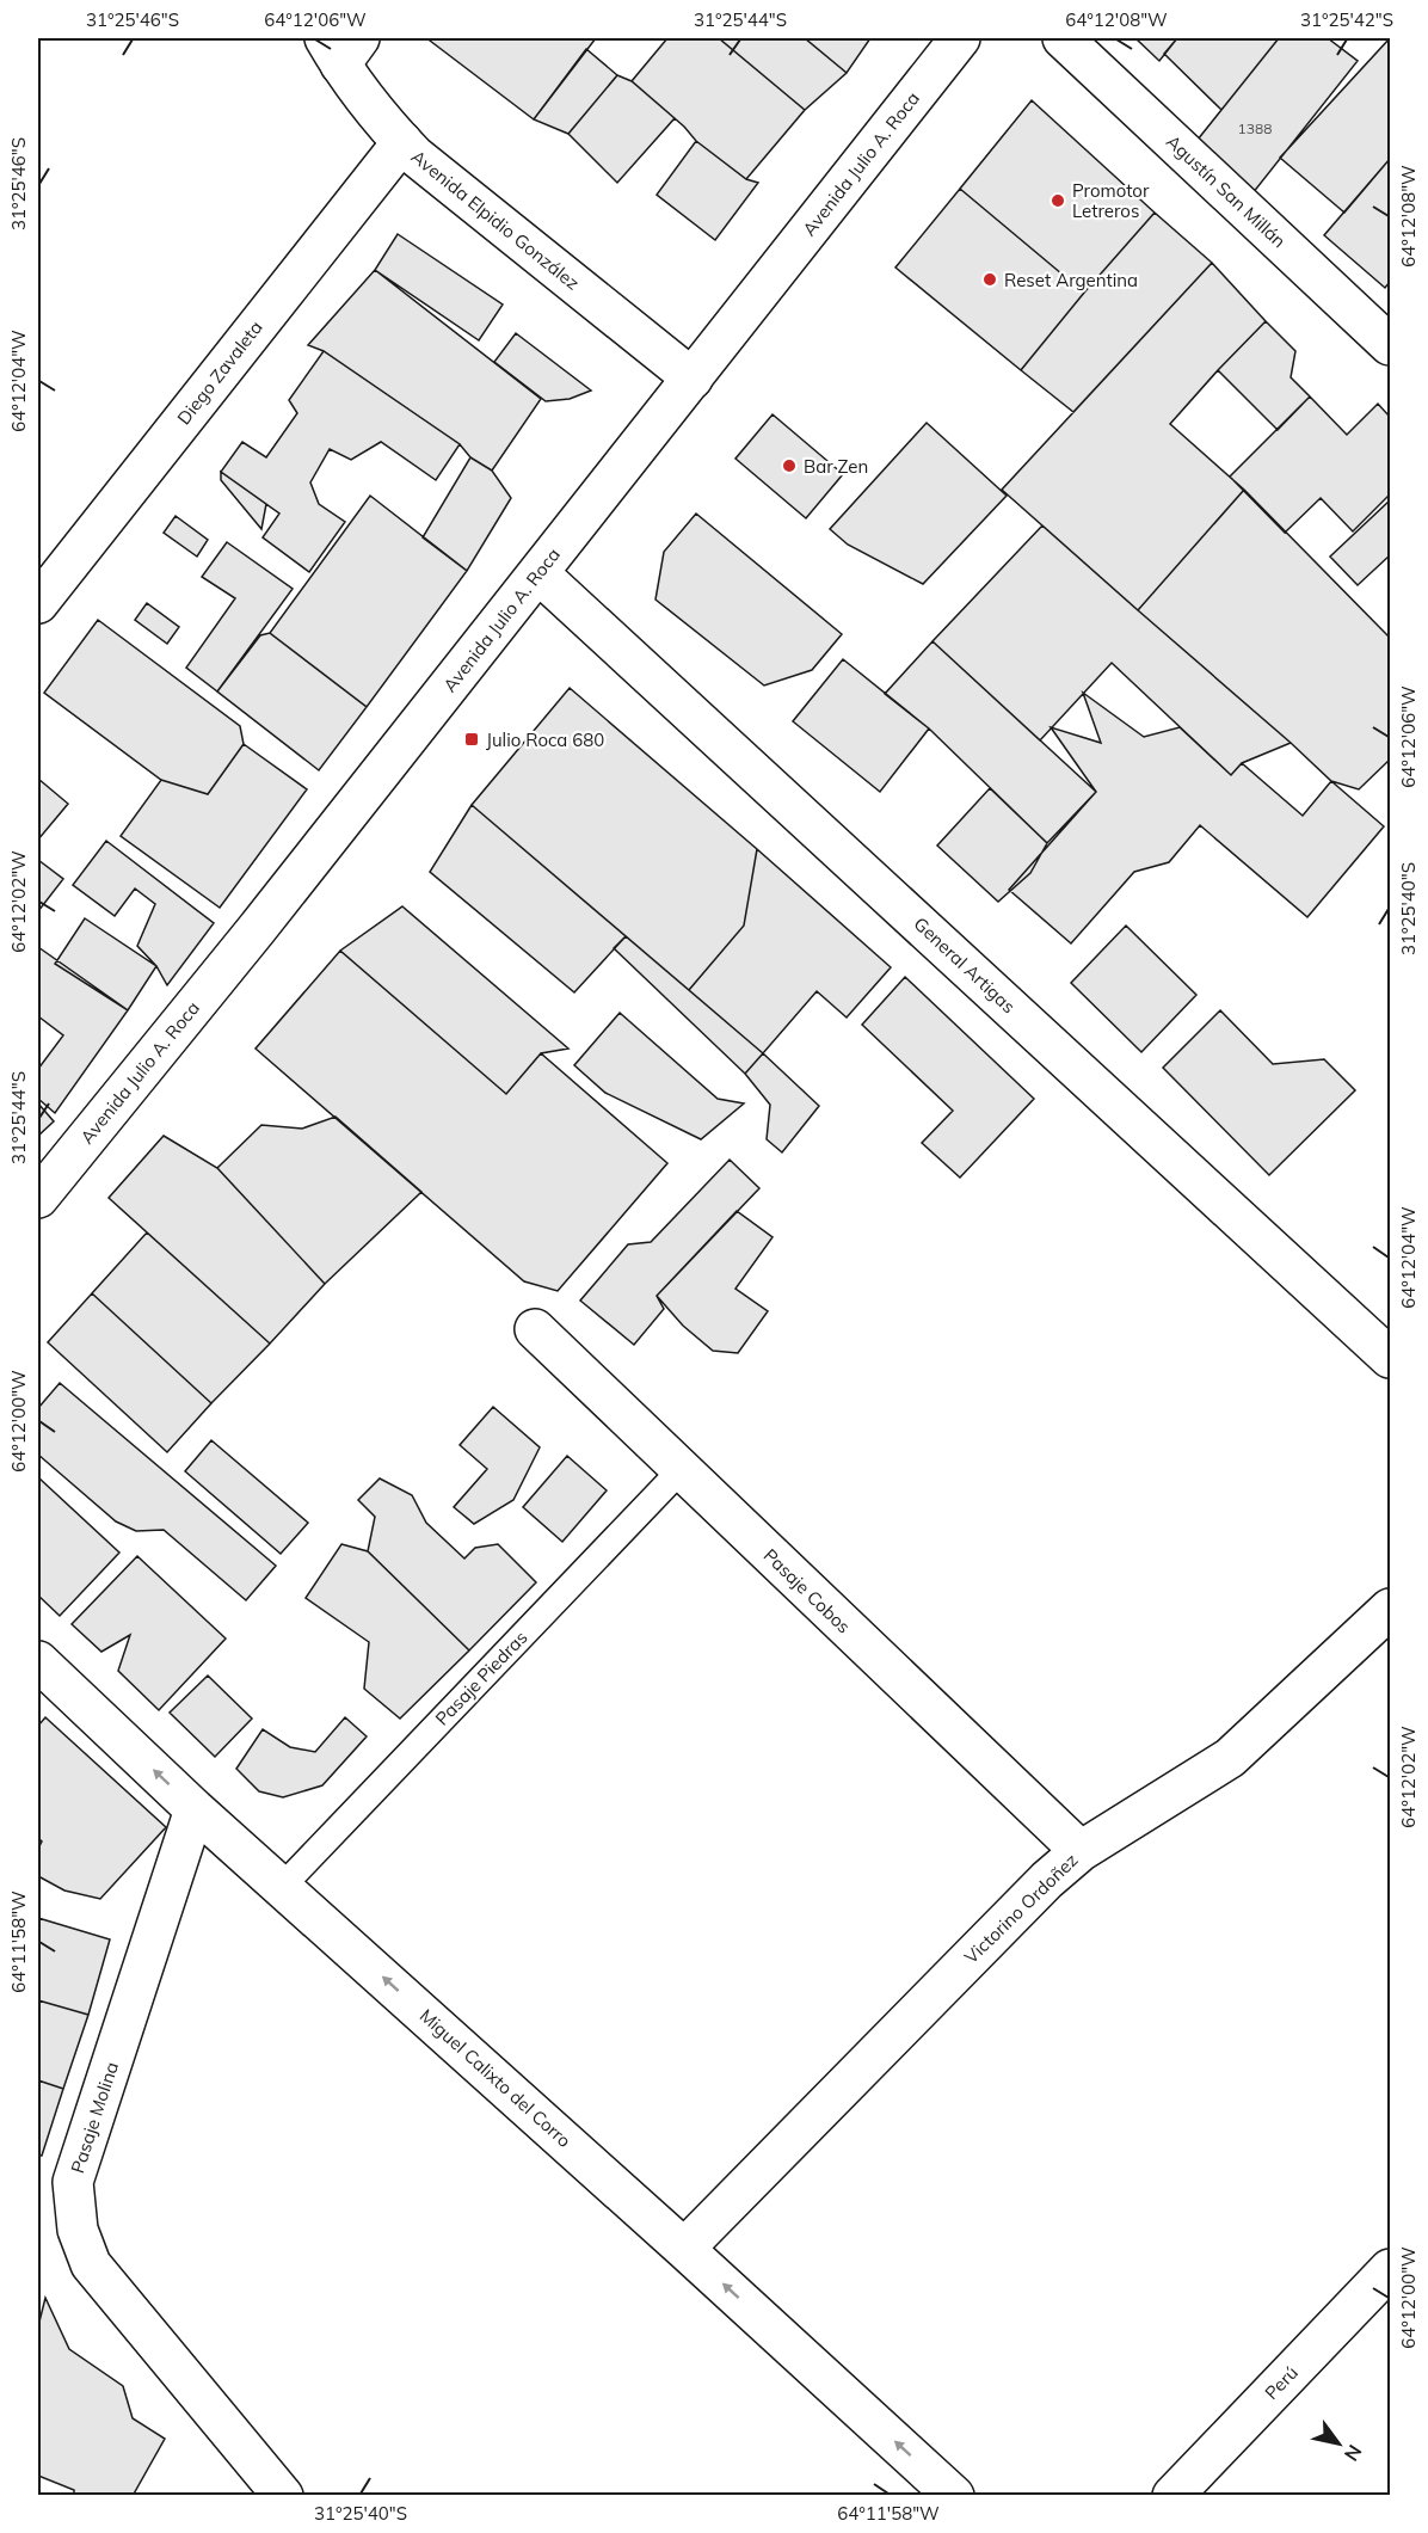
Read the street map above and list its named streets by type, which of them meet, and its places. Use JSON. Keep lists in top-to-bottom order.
{
  "streets": {
    "street": [
      "Avenida Julio A. Roca",
      "Agustín San Millán",
      "Avenida Elpidio González",
      "Diego Zavaleta",
      "General Artigas",
      "Pasaje Cobos",
      "Victorino Ordoñez",
      "Miguel Calixto del Corro",
      "Pasaje Molina",
      "Perú"
    ],
    "lane": ["Pasaje Piedras"]
  },
  "crossings": [
    ["Avenida Julio A. Roca", "Avenida Elpidio González"],
    ["Avenida Julio A. Roca", "General Artigas"],
    ["Avenida Elpidio González", "Diego Zavaleta"],
    ["Pasaje Cobos", "Pasaje Piedras"],
    ["Pasaje Cobos", "Victorino Ordoñez"],
    ["Pasaje Piedras", "Miguel Calixto del Corro"],
    ["Victorino Ordoñez", "Miguel Calixto del Corro"],
    ["Miguel Calixto del Corro", "Pasaje Molina"]
  ],
  "one_way": ["Miguel Calixto del Corro"],
  "places": {
    "other": ["Promotor Letreros", "Reset Argentina", "Bar Zen"],
    "transit": ["Julio Roca 680"]
  },
  "house_numbers": ["1388"],
  "north": "bottom right",
  "coordinates": [
    "31°25'46\"S",
    "64°12'06\"W",
    "31°25'44\"S",
    "64°12'08\"W",
    "31°25'42\"S",
    "64°12'04\"W",
    "64°12'02\"W",
    "31°25'40\"S",
    "64°12'00\"W",
    "64°11'58\"W"
  ]
}
